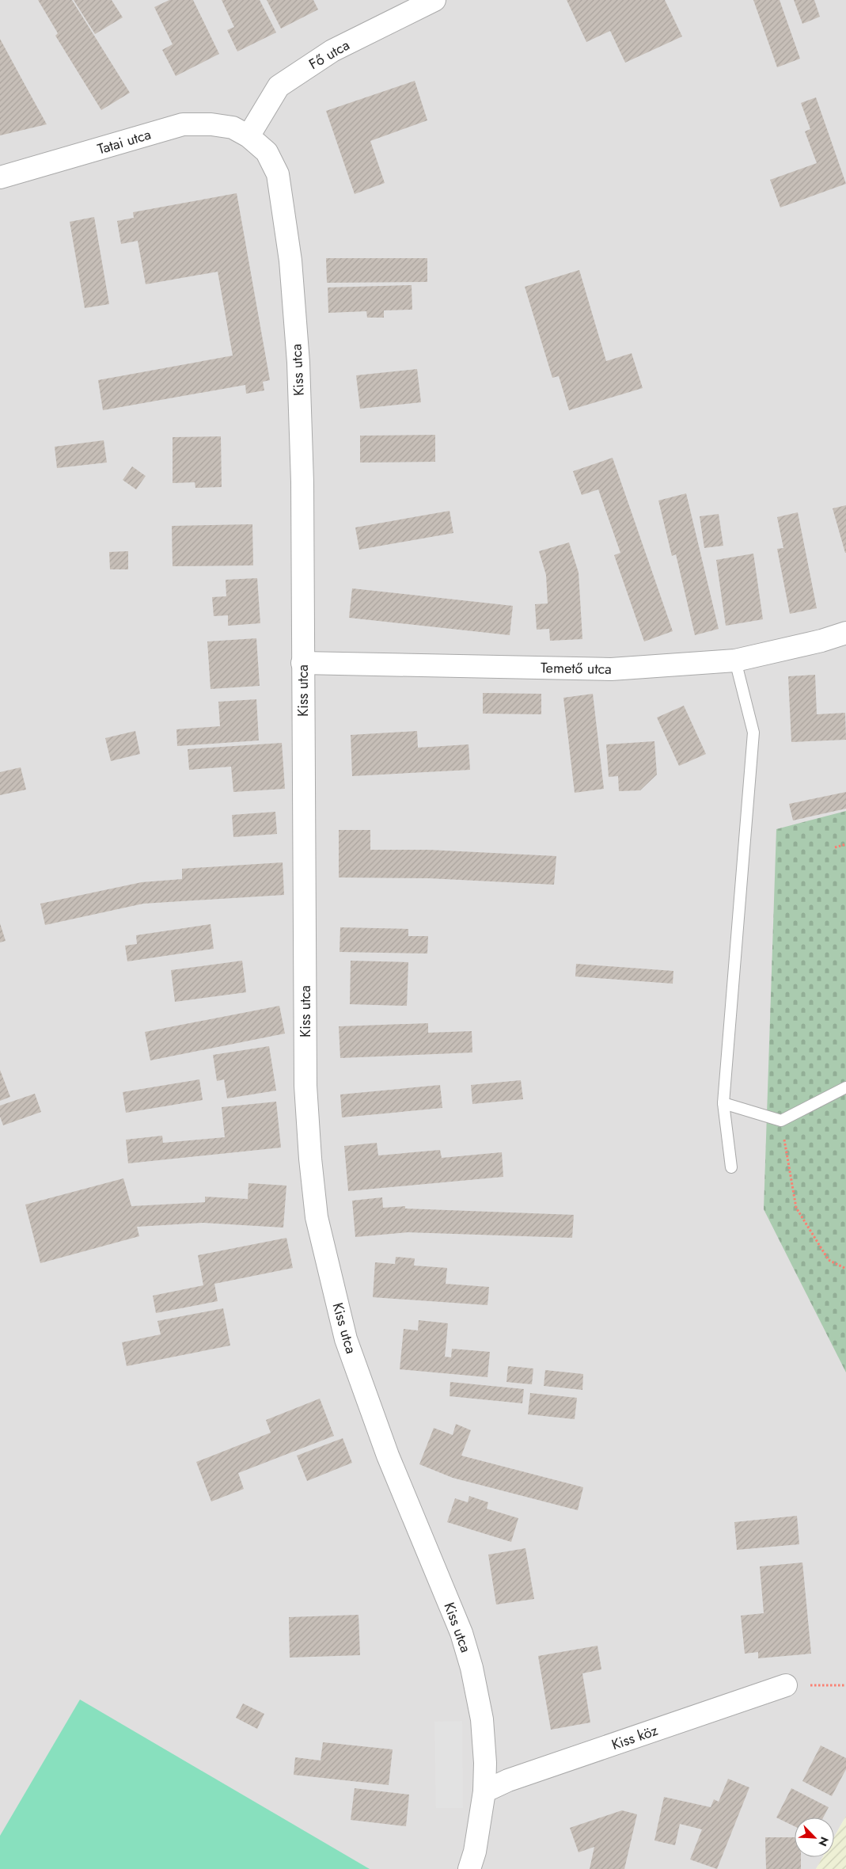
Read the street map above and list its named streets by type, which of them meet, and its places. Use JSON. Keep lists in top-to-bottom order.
{
  "streets": {
    "street": [
      "Fő utca",
      "Tatai utca",
      "Kiss utca",
      "Temető utca",
      "Kiss köz"
    ]
  },
  "crossings": [
    ["Fő utca", "Tatai utca"],
    ["Fő utca", "Kiss utca"],
    ["Tatai utca", "Kiss utca"],
    ["Kiss utca", "Temető utca"],
    ["Kiss utca", "Kiss köz"]
  ],
  "north": "bottom right"
}
